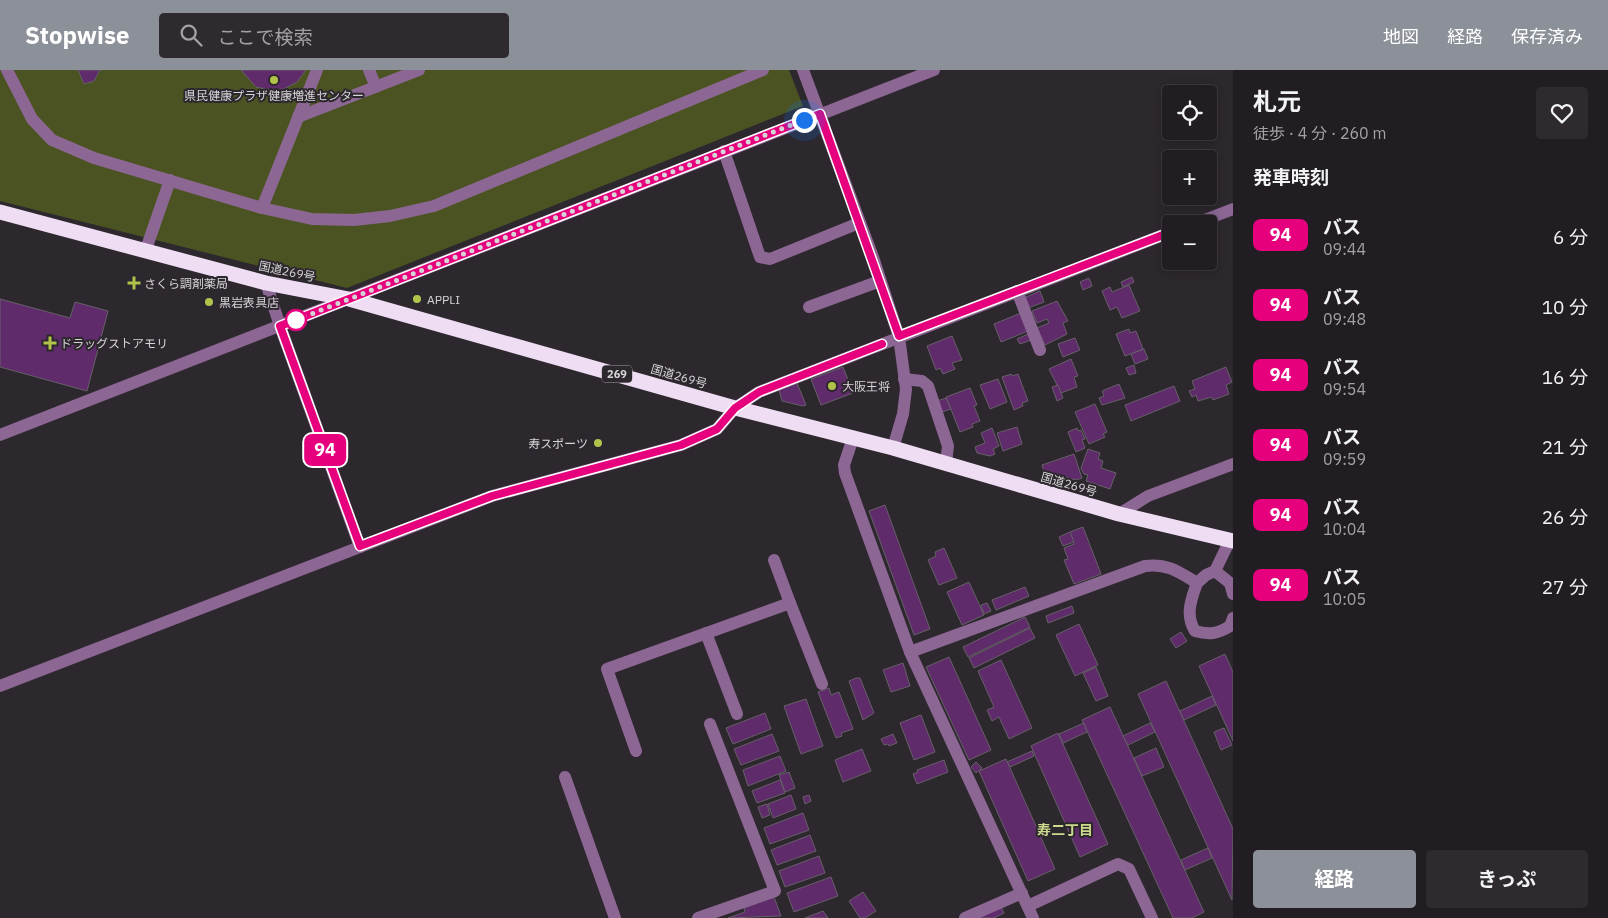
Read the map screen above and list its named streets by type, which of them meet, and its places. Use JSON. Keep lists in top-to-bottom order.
{
  "streets": {
    "highway": ["国道269号", "269"]
  },
  "districts": ["寿二丁目"],
  "places": {
    "other": [
      "県民健康プラザ健康増進センター",
      "APPLI",
      "黒岩表具店",
      "大阪王将",
      "寿スポーツ"
    ],
    "health": ["さくら調剤薬局", "ドラッグストアモリ"]
  },
  "lines": ["bus line 94"],
  "page": {
    "header": "Stopwise",
    "search": "ここで検索",
    "nav": ["地図", "経路", "保存済み"],
    "on_map": "94",
    "heading": [
      ["札元", "徒歩 · 4 分 · 260 m"],
      "発車時刻"
    ],
    "map_buttons": ["+", "−"],
    "list": [
      {
        "mark": "94",
        "name": "バス",
        "note": "09:44",
        "value": "6 分"
      },
      {
        "mark": "94",
        "name": "バス",
        "note": "09:48",
        "value": "10 分"
      },
      {
        "mark": "94",
        "name": "バス",
        "note": "09:54",
        "value": "16 分"
      },
      {
        "mark": "94",
        "name": "バス",
        "note": "09:59",
        "value": "21 分"
      },
      {
        "mark": "94",
        "name": "バス",
        "note": "10:04",
        "value": "26 分"
      },
      {
        "mark": "94",
        "name": "バス",
        "note": "10:05",
        "value": "27 分"
      }
    ],
    "buttons": ["経路", "きっぷ"]
  }
}
